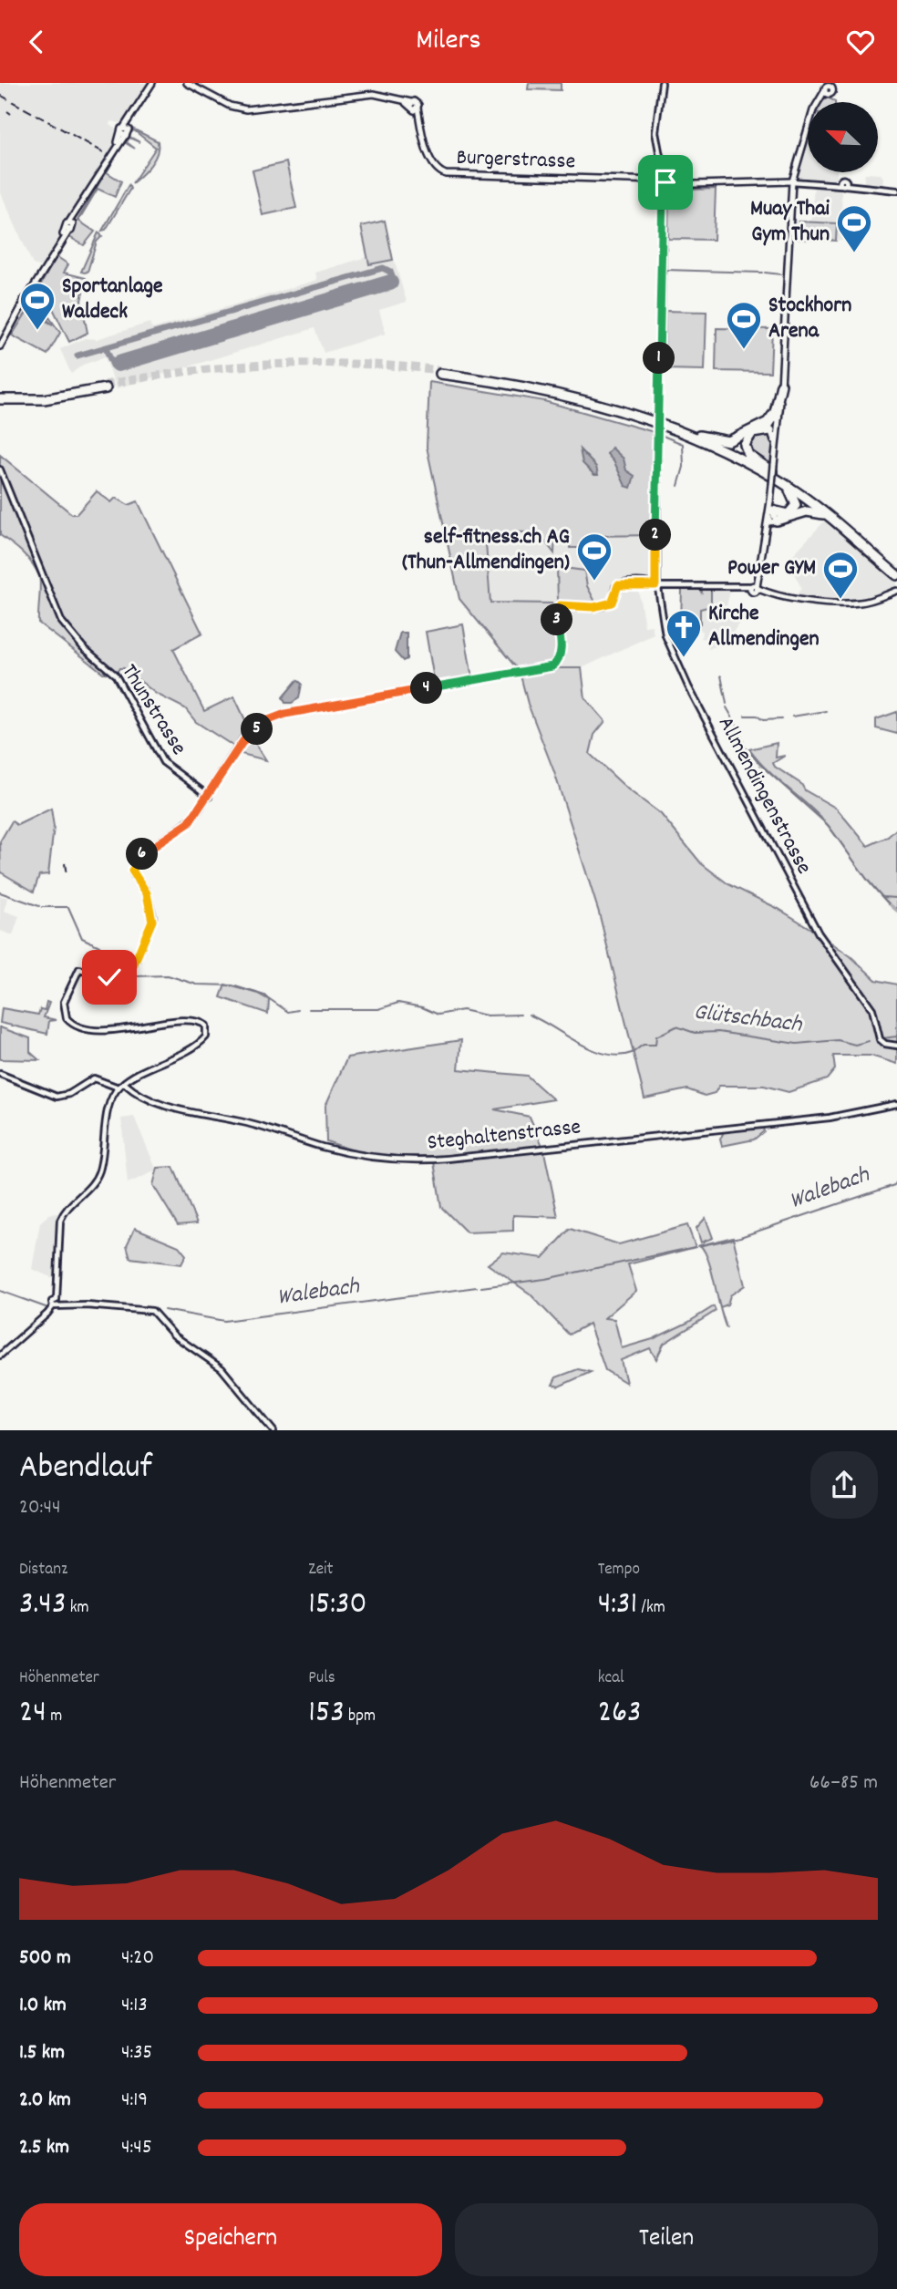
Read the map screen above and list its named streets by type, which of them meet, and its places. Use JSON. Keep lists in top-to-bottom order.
{
  "streets": {
    "main road": ["Burgerstrasse"],
    "street": ["Thunstrasse", "Allmendingenstrasse", "Steghaltenstrasse"]
  },
  "crossings": [
    ["Burgerstrasse", "Allmendingenstrasse"]
  ],
  "water": ["Glütschbach", "Walebach"],
  "places": {
    "sports": [
      "Muay Thai Gym Thun",
      "Sportanlage Waldeck",
      "Stockhorn Arena",
      "self-fitness.ch AG (Thun-Allmendingen)",
      "Power GYM"
    ],
    "church": ["Kirche Allmendingen"]
  },
  "north": "top left",
  "page": {
    "header": "Milers",
    "pins": [
      "1",
      "2",
      "3",
      "4",
      "5",
      "6"
    ],
    "heading": ["Abendlauf", "20:44"],
    "stats": [
      ["Distanz", "3.43 km"],
      ["Zeit", "15:30"],
      ["Tempo", "4:31 /km"],
      ["Höhenmeter", "24 m"],
      ["Puls", "153 bpm"],
      ["kcal", "263"]
    ],
    "chart": ["Höhenmeter", "66–85 m"],
    "list": [
      {
        "name": "500 m",
        "note": "4:20"
      },
      {
        "name": "1.0 km",
        "note": "4:13"
      },
      {
        "name": "1.5 km",
        "note": "4:35"
      },
      {
        "name": "2.0 km",
        "note": "4:19"
      },
      {
        "name": "2.5 km",
        "note": "4:45"
      }
    ],
    "buttons": ["Speichern", "Teilen"]
  }
}
